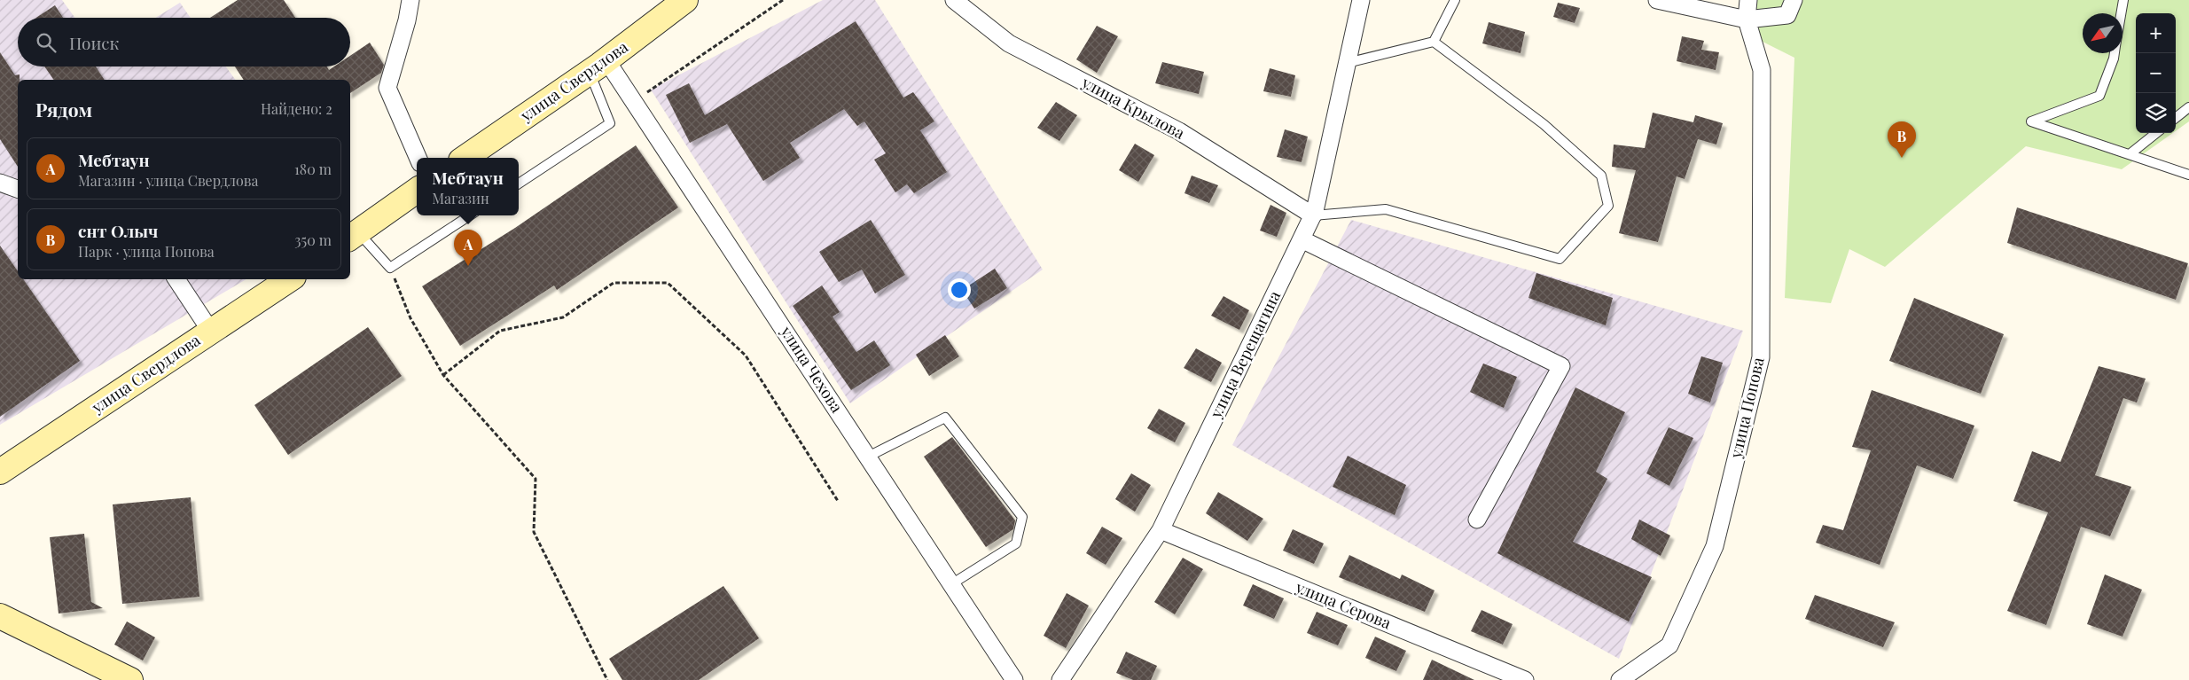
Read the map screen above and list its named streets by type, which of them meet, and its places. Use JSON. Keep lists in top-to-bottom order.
{
  "streets": {
    "main road": ["улица Свердлова"],
    "street": [
      "улица Крылова",
      "улица Верещагина",
      "улица Чехова",
      "улица Попова",
      "улица Серова"
    ]
  },
  "crossings": [
    ["улица Свердлова", "улица Чехова"],
    ["улица Крылова", "улица Верещагина"],
    ["улица Верещагина", "улица Серова"]
  ],
  "north": "bottom left",
  "page": {
    "map_buttons": ["+", "−"],
    "search": "Поиск",
    "heading": ["Рядом", "Найдено: 2"],
    "pins": ["B", "A"],
    "list": [
      {
        "mark": "A",
        "name": "Мебтаун",
        "note": "Магазин · улица Свердлова",
        "value": "180 m"
      },
      {
        "mark": "B",
        "name": "снт Олыч",
        "note": "Парк · улица Попова",
        "value": "350 m"
      }
    ],
    "popup": ["Мебтаун", "Магазин"]
  }
}
